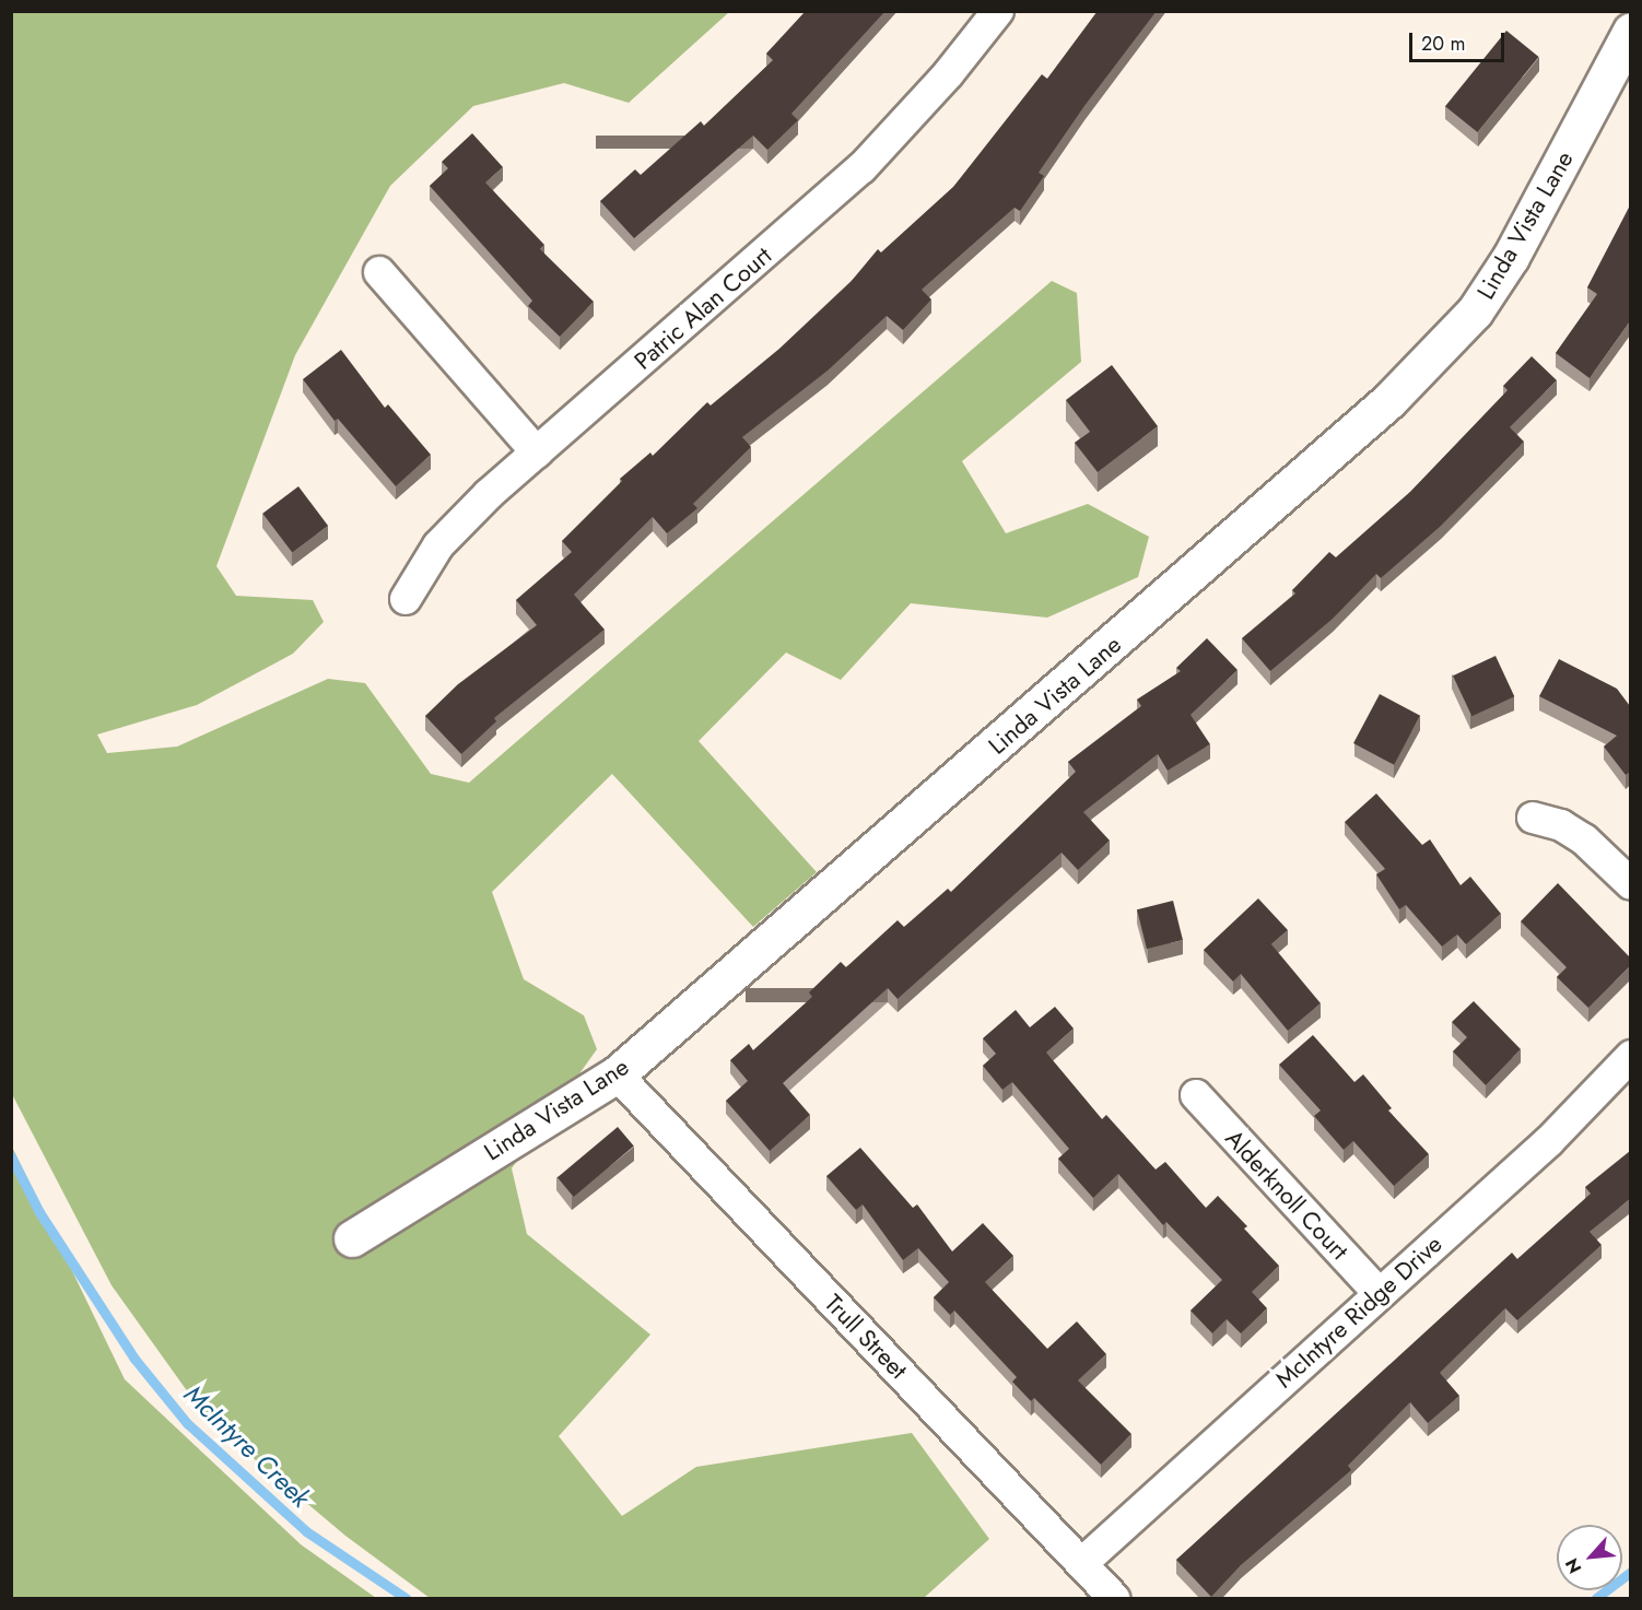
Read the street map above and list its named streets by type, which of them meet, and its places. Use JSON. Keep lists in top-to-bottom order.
{
  "streets": {
    "street": [
      "Linda Vista Lane",
      "Patric Alan Court",
      "Alderknoll Court",
      "McIntyre Ridge Drive",
      "Trull Street"
    ]
  },
  "crossings": [
    ["Linda Vista Lane", "Trull Street"],
    ["Alderknoll Court", "McIntyre Ridge Drive"],
    ["McIntyre Ridge Drive", "Trull Street"]
  ],
  "water": ["McIntyre Creek"],
  "scale_bar": "20 m",
  "north": "bottom left"
}
